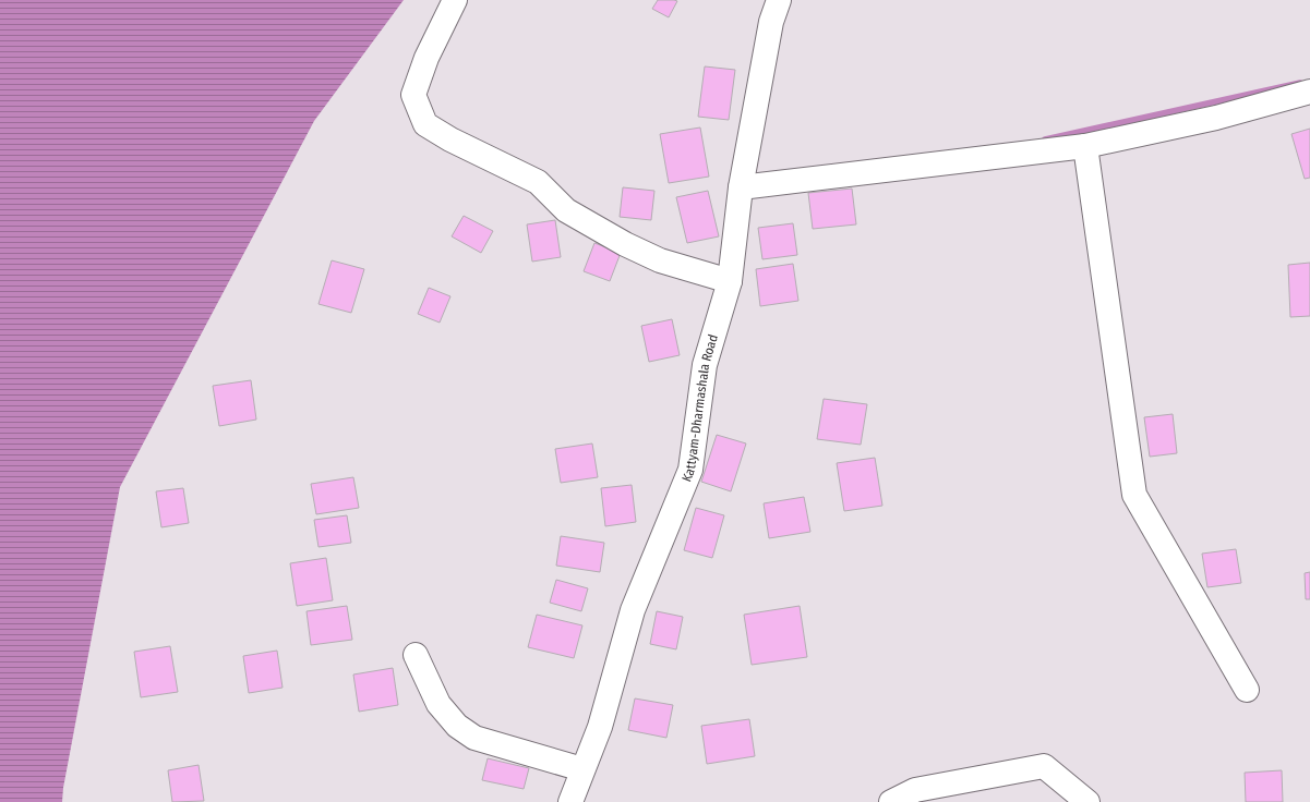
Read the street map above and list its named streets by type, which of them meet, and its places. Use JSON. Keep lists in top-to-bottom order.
{
  "streets": {
    "street": ["Kattyam-Dharmashala Road"]
  }
}
